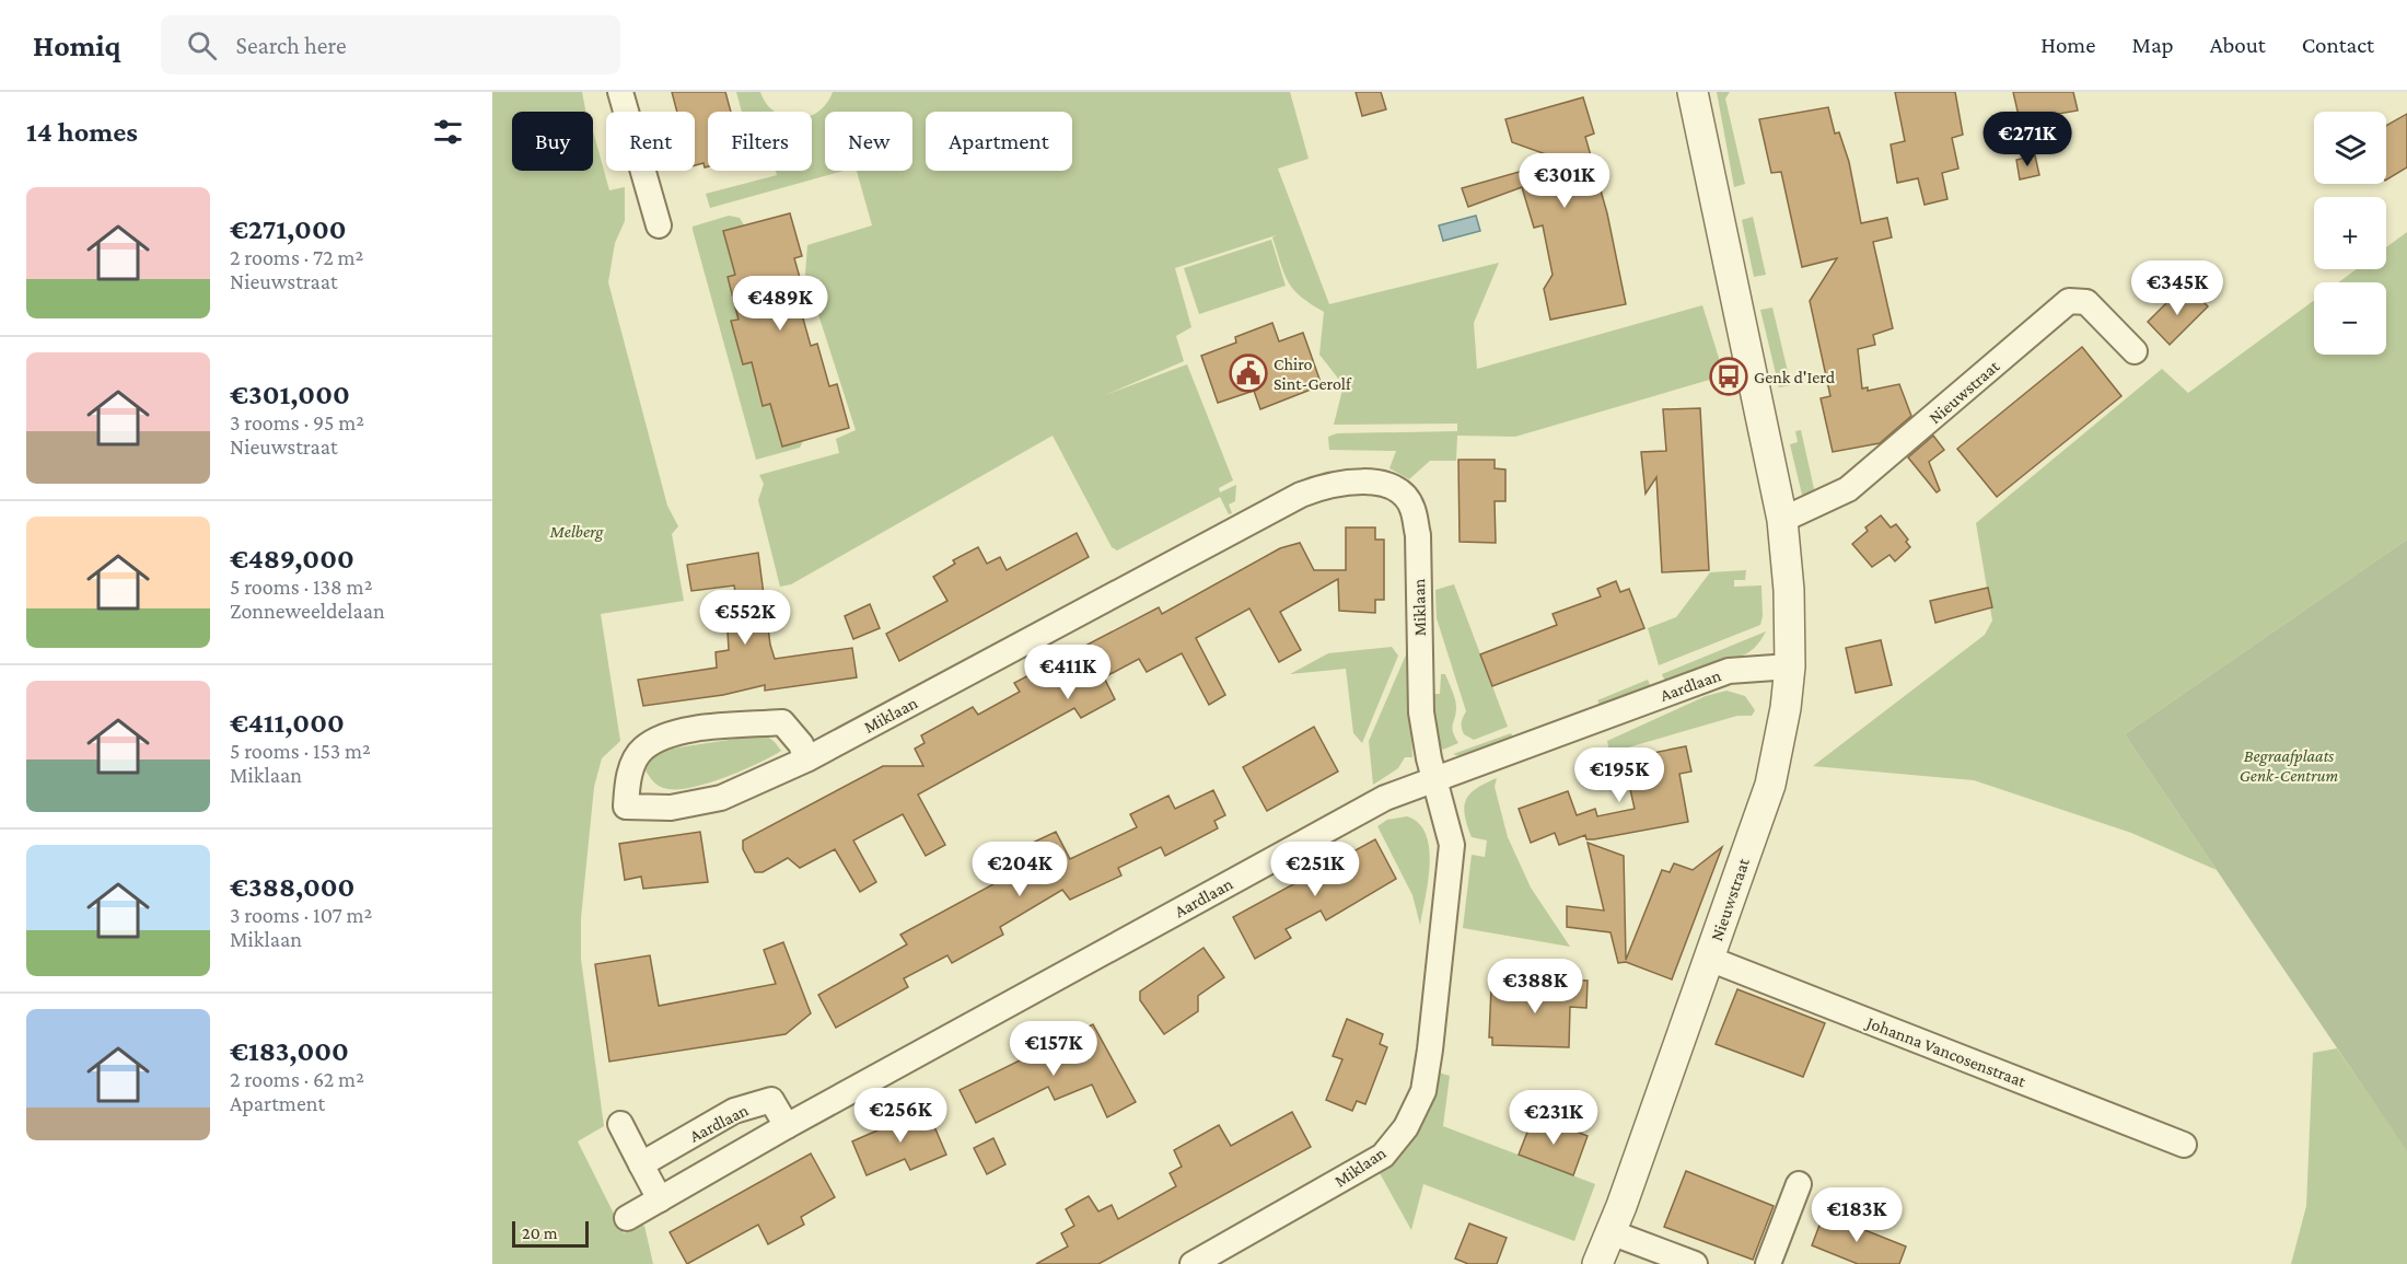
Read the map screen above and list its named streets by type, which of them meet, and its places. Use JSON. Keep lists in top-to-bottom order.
{
  "streets": {
    "street": [
      "Nieuwstraat",
      "Miklaan",
      "Aardlaan",
      "Johanna Vancosenstraat"
    ]
  },
  "crossings": [
    ["Nieuwstraat", "Aardlaan"],
    ["Nieuwstraat", "Johanna Vancosenstraat"],
    ["Miklaan", "Aardlaan"]
  ],
  "parks": ["Melberg", "Begraafplaats Genk-Centrum"],
  "places": {
    "public building": ["Chiro Sint-Gerolf"],
    "bus stop": ["Genk d'Ierd"]
  },
  "scale_bar": "20 m",
  "page": {
    "header": "Homiq",
    "search": "Search here",
    "nav": [
      "Home",
      "Map",
      "About",
      "Contact"
    ],
    "heading": "14 homes",
    "map_buttons": ["+", "−"],
    "price": [
      "€271K",
      "€301K",
      "€345K",
      "€489K",
      "€552K",
      "€411K",
      "€195K",
      "€204K",
      "€251K",
      "€388K",
      "€157K",
      "€256K",
      "€231K",
      "€183K"
    ],
    "chip": [
      "Buy",
      "Rent",
      "Filters",
      "New",
      "Apartment"
    ],
    "list": [
      {
        "name": "€271,000",
        "note": "2 rooms · 72 m² · Nieuwstraat"
      },
      {
        "name": "€301,000",
        "note": "3 rooms · 95 m² · Nieuwstraat"
      },
      {
        "name": "€489,000",
        "note": "5 rooms · 138 m² · Zonneweeldelaan"
      },
      {
        "name": "€411,000",
        "note": "5 rooms · 153 m² · Miklaan"
      },
      {
        "name": "€388,000",
        "note": "3 rooms · 107 m² · Miklaan"
      },
      {
        "name": "€183,000",
        "note": "2 rooms · 62 m² · Apartment"
      }
    ],
    "scale": "20 m"
  }
}
